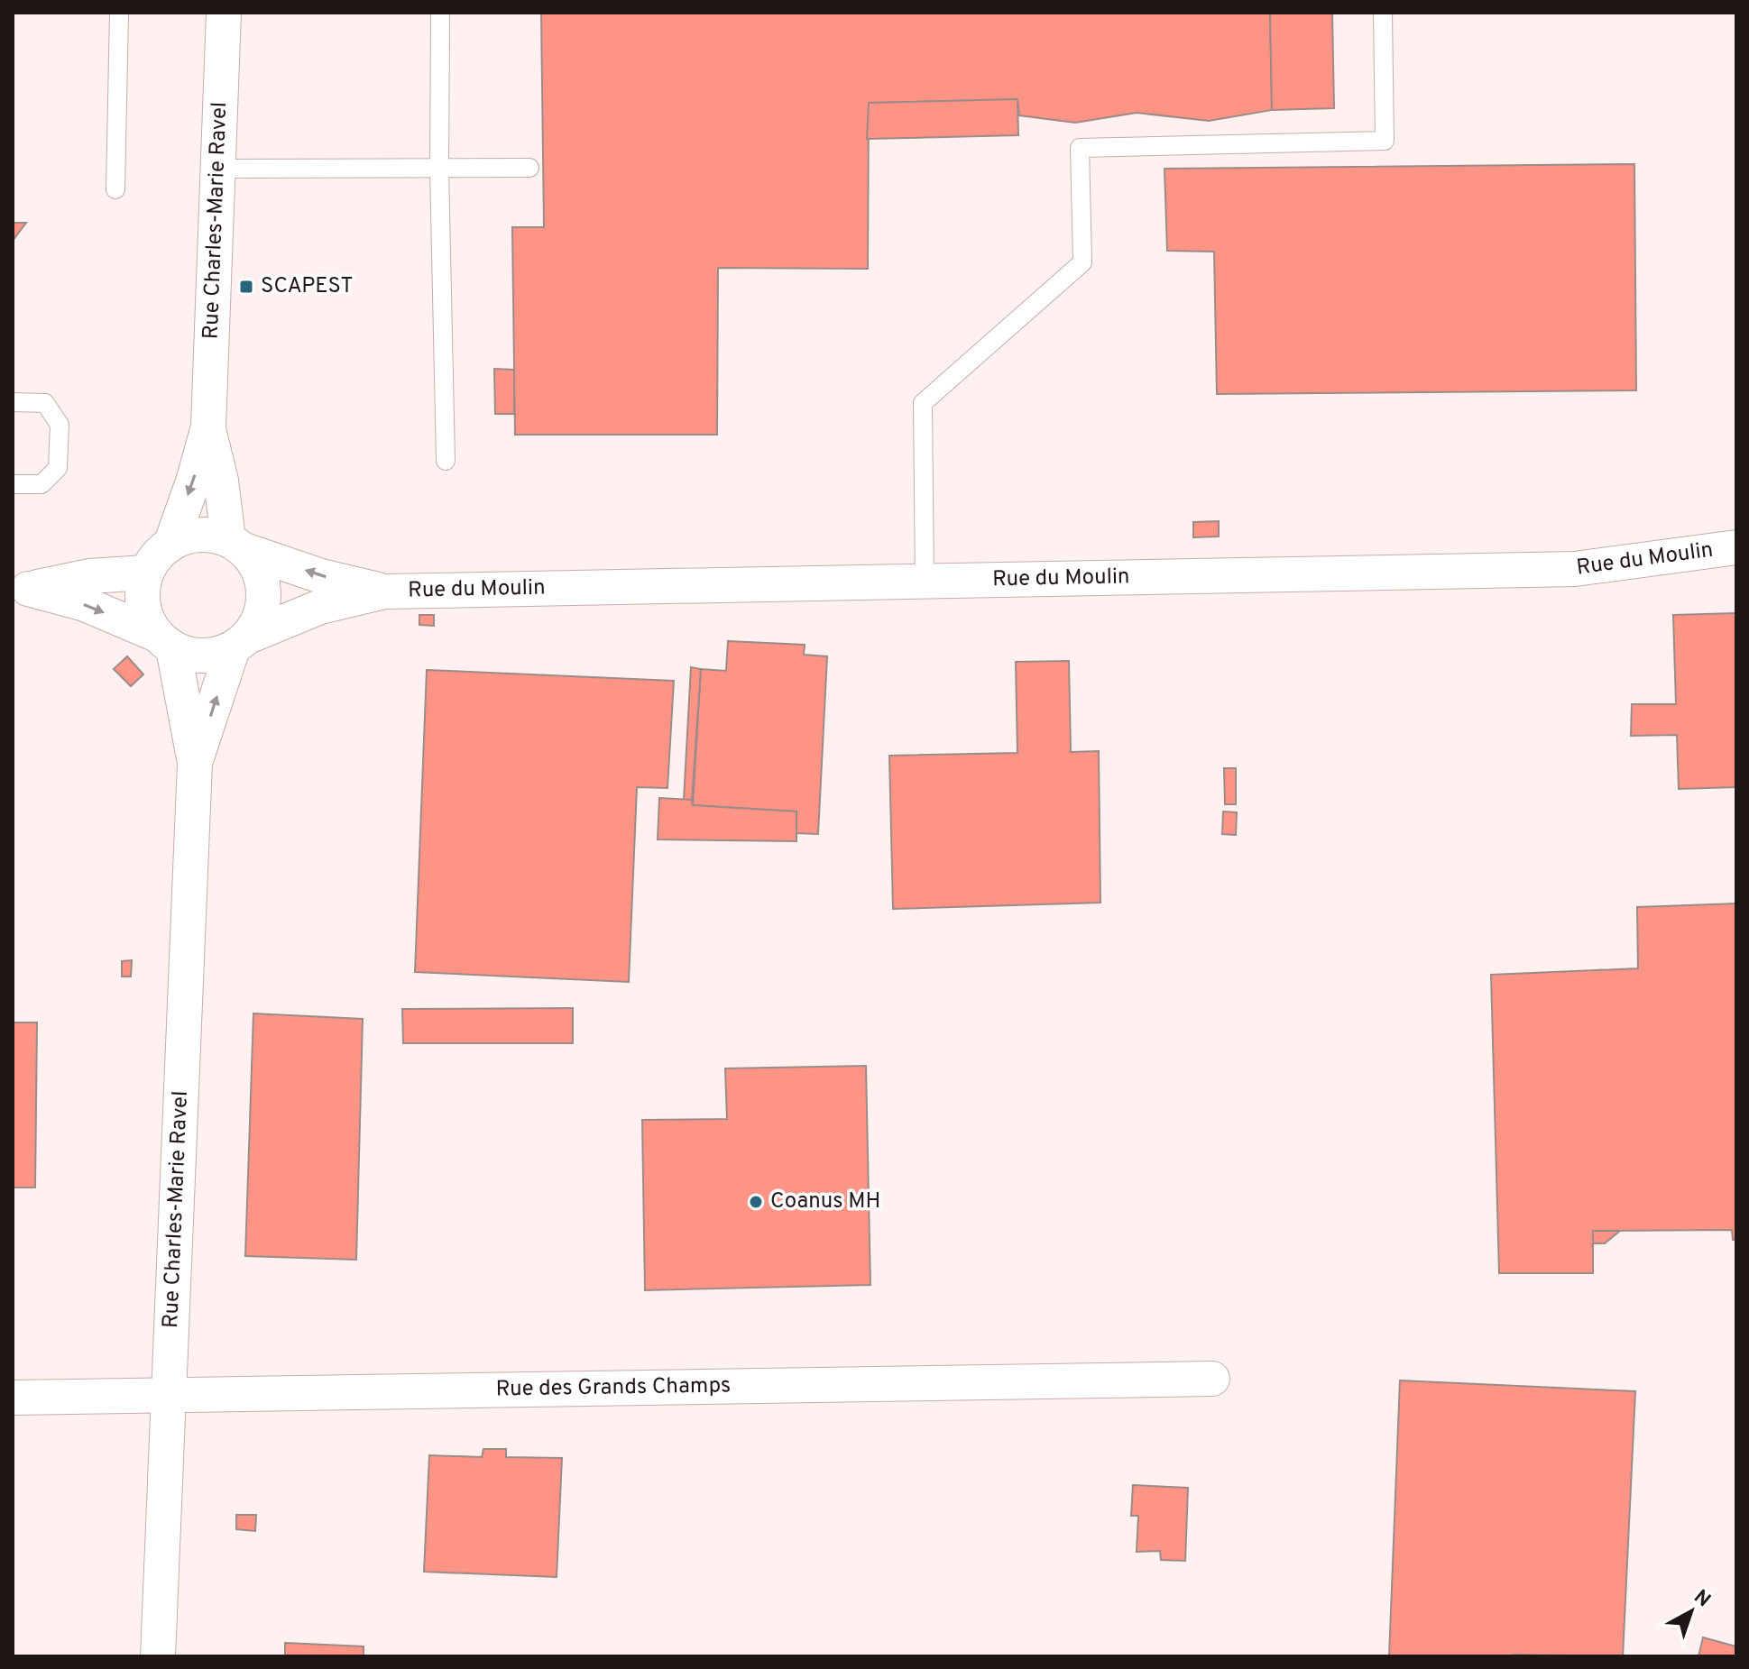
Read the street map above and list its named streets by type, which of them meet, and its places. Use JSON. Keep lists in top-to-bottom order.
{
  "streets": {
    "street": ["Rue Charles-Marie Ravel", "Rue du Moulin", "Rue des Grands Champs"]
  },
  "crossings": [
    ["Rue Charles-Marie Ravel", "Rue du Moulin"],
    ["Rue Charles-Marie Ravel", "Rue des Grands Champs"]
  ],
  "places": {
    "transit": ["SCAPEST"],
    "other": ["Coanus MH"]
  },
  "north": "top right"
}
